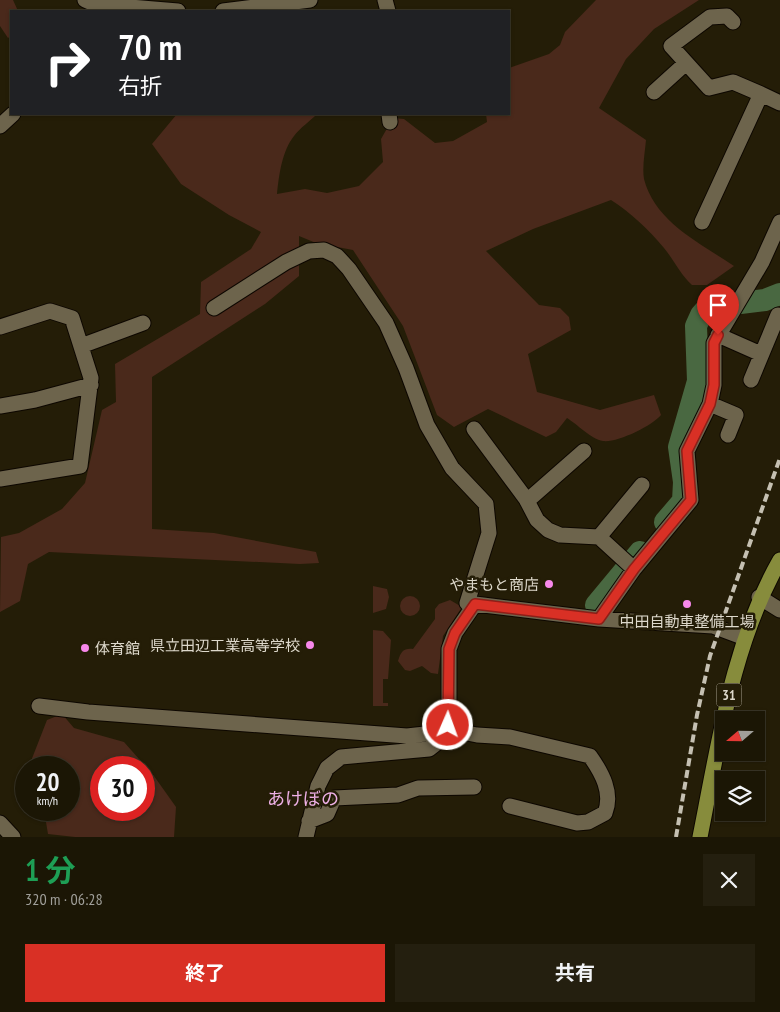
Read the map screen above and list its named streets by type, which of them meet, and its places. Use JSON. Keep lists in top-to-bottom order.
{
  "streets": {
    "main road": ["31"]
  },
  "districts": ["あけぼの"],
  "places": [
    "やまもと商店",
    "中田自動車整備工場",
    "県立田辺工業高等学校",
    "体育館"
  ],
  "north": "left",
  "page": {
    "turn": ["70 m", "右折"],
    "speed": "20 km/h",
    "limit": "30",
    "heading": ["1 分", "320 m · 06:28"],
    "buttons": ["終了", "共有"]
  }
}
